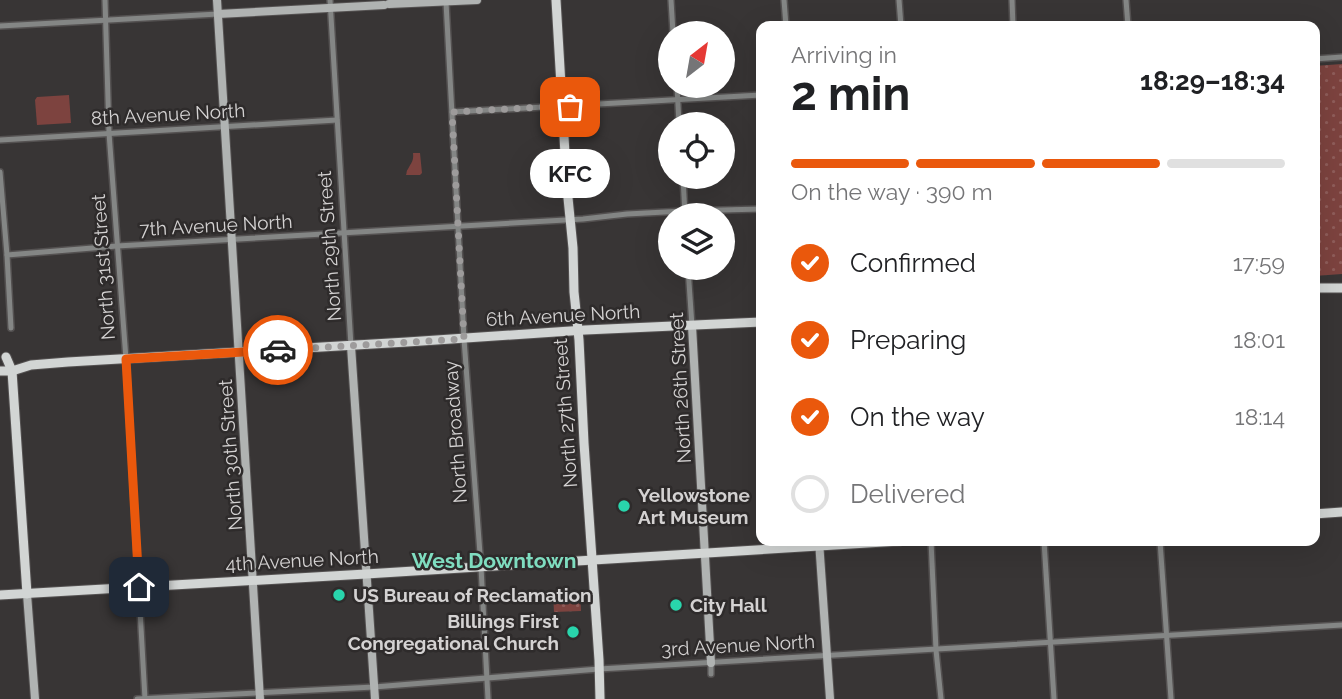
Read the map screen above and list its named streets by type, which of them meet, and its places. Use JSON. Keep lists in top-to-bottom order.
{
  "streets": {
    "main road": ["6th Avenue North", "North 27th Street", "4th Avenue North"],
    "street": [
      "8th Avenue North",
      "7th Avenue North",
      "North 29th Street",
      "North 31st Street",
      "North 26th Street",
      "North Broadway",
      "North 30th Street",
      "3rd Avenue North"
    ]
  },
  "crossings": [
    ["8th Avenue North", "North 29th Street"],
    ["8th Avenue North", "North 31st Street"],
    ["8th Avenue North", "North 30th Street"],
    ["7th Avenue North", "North 29th Street"],
    ["7th Avenue North", "North 31st Street"],
    ["7th Avenue North", "North 27th Street"],
    ["7th Avenue North", "North Broadway"],
    ["7th Avenue North", "North 30th Street"],
    ["North 29th Street", "6th Avenue North"],
    ["North 29th Street", "4th Avenue North"],
    ["North 29th Street", "3rd Avenue North"],
    ["North 31st Street", "6th Avenue North"],
    ["North 31st Street", "4th Avenue North"],
    ["North 31st Street", "3rd Avenue North"],
    ["6th Avenue North", "North 26th Street"],
    ["6th Avenue North", "North 27th Street"],
    ["6th Avenue North", "North Broadway"],
    ["6th Avenue North", "North 30th Street"],
    ["North 26th Street", "4th Avenue North"],
    ["North 26th Street", "3rd Avenue North"],
    ["North 27th Street", "4th Avenue North"],
    ["North 27th Street", "3rd Avenue North"],
    ["North Broadway", "4th Avenue North"],
    ["North Broadway", "3rd Avenue North"],
    ["North 30th Street", "4th Avenue North"],
    ["North 30th Street", "3rd Avenue North"]
  ],
  "districts": ["West Downtown"],
  "places": [
    "KFC",
    "Yellowstone Art Museum",
    "US Bureau of Reclamation",
    "City Hall",
    "Billings First Congregational Church"
  ],
  "north": "top right",
  "page": {
    "heading": ["2 min", "Arriving in", "18:29–18:34"],
    "bar": "On the way · 390 m",
    "bubble": "KFC",
    "list": [
      ["Confirmed", "17:59"],
      ["Preparing", "18:01"],
      ["On the way", "18:14"],
      "Delivered"
    ]
  }
}
